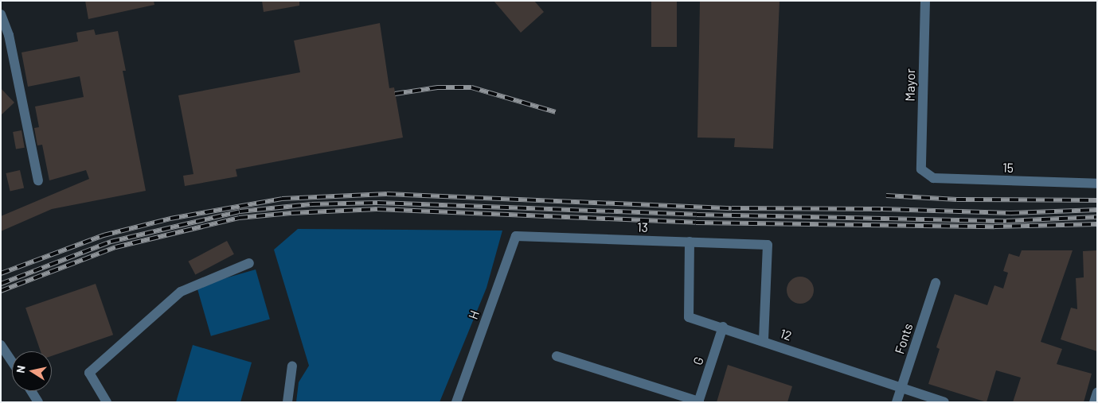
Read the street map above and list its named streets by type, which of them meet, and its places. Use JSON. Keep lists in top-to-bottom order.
{
  "streets": {
    "street": [
      "Mayor",
      "15",
      "13",
      "H",
      "12",
      "Fonts",
      "G"
    ]
  },
  "crossings": [
    ["Mayor", "15"],
    ["13", "H"],
    ["13", "12"],
    ["12", "Fonts"],
    ["12", "G"]
  ],
  "north": "left"
}
